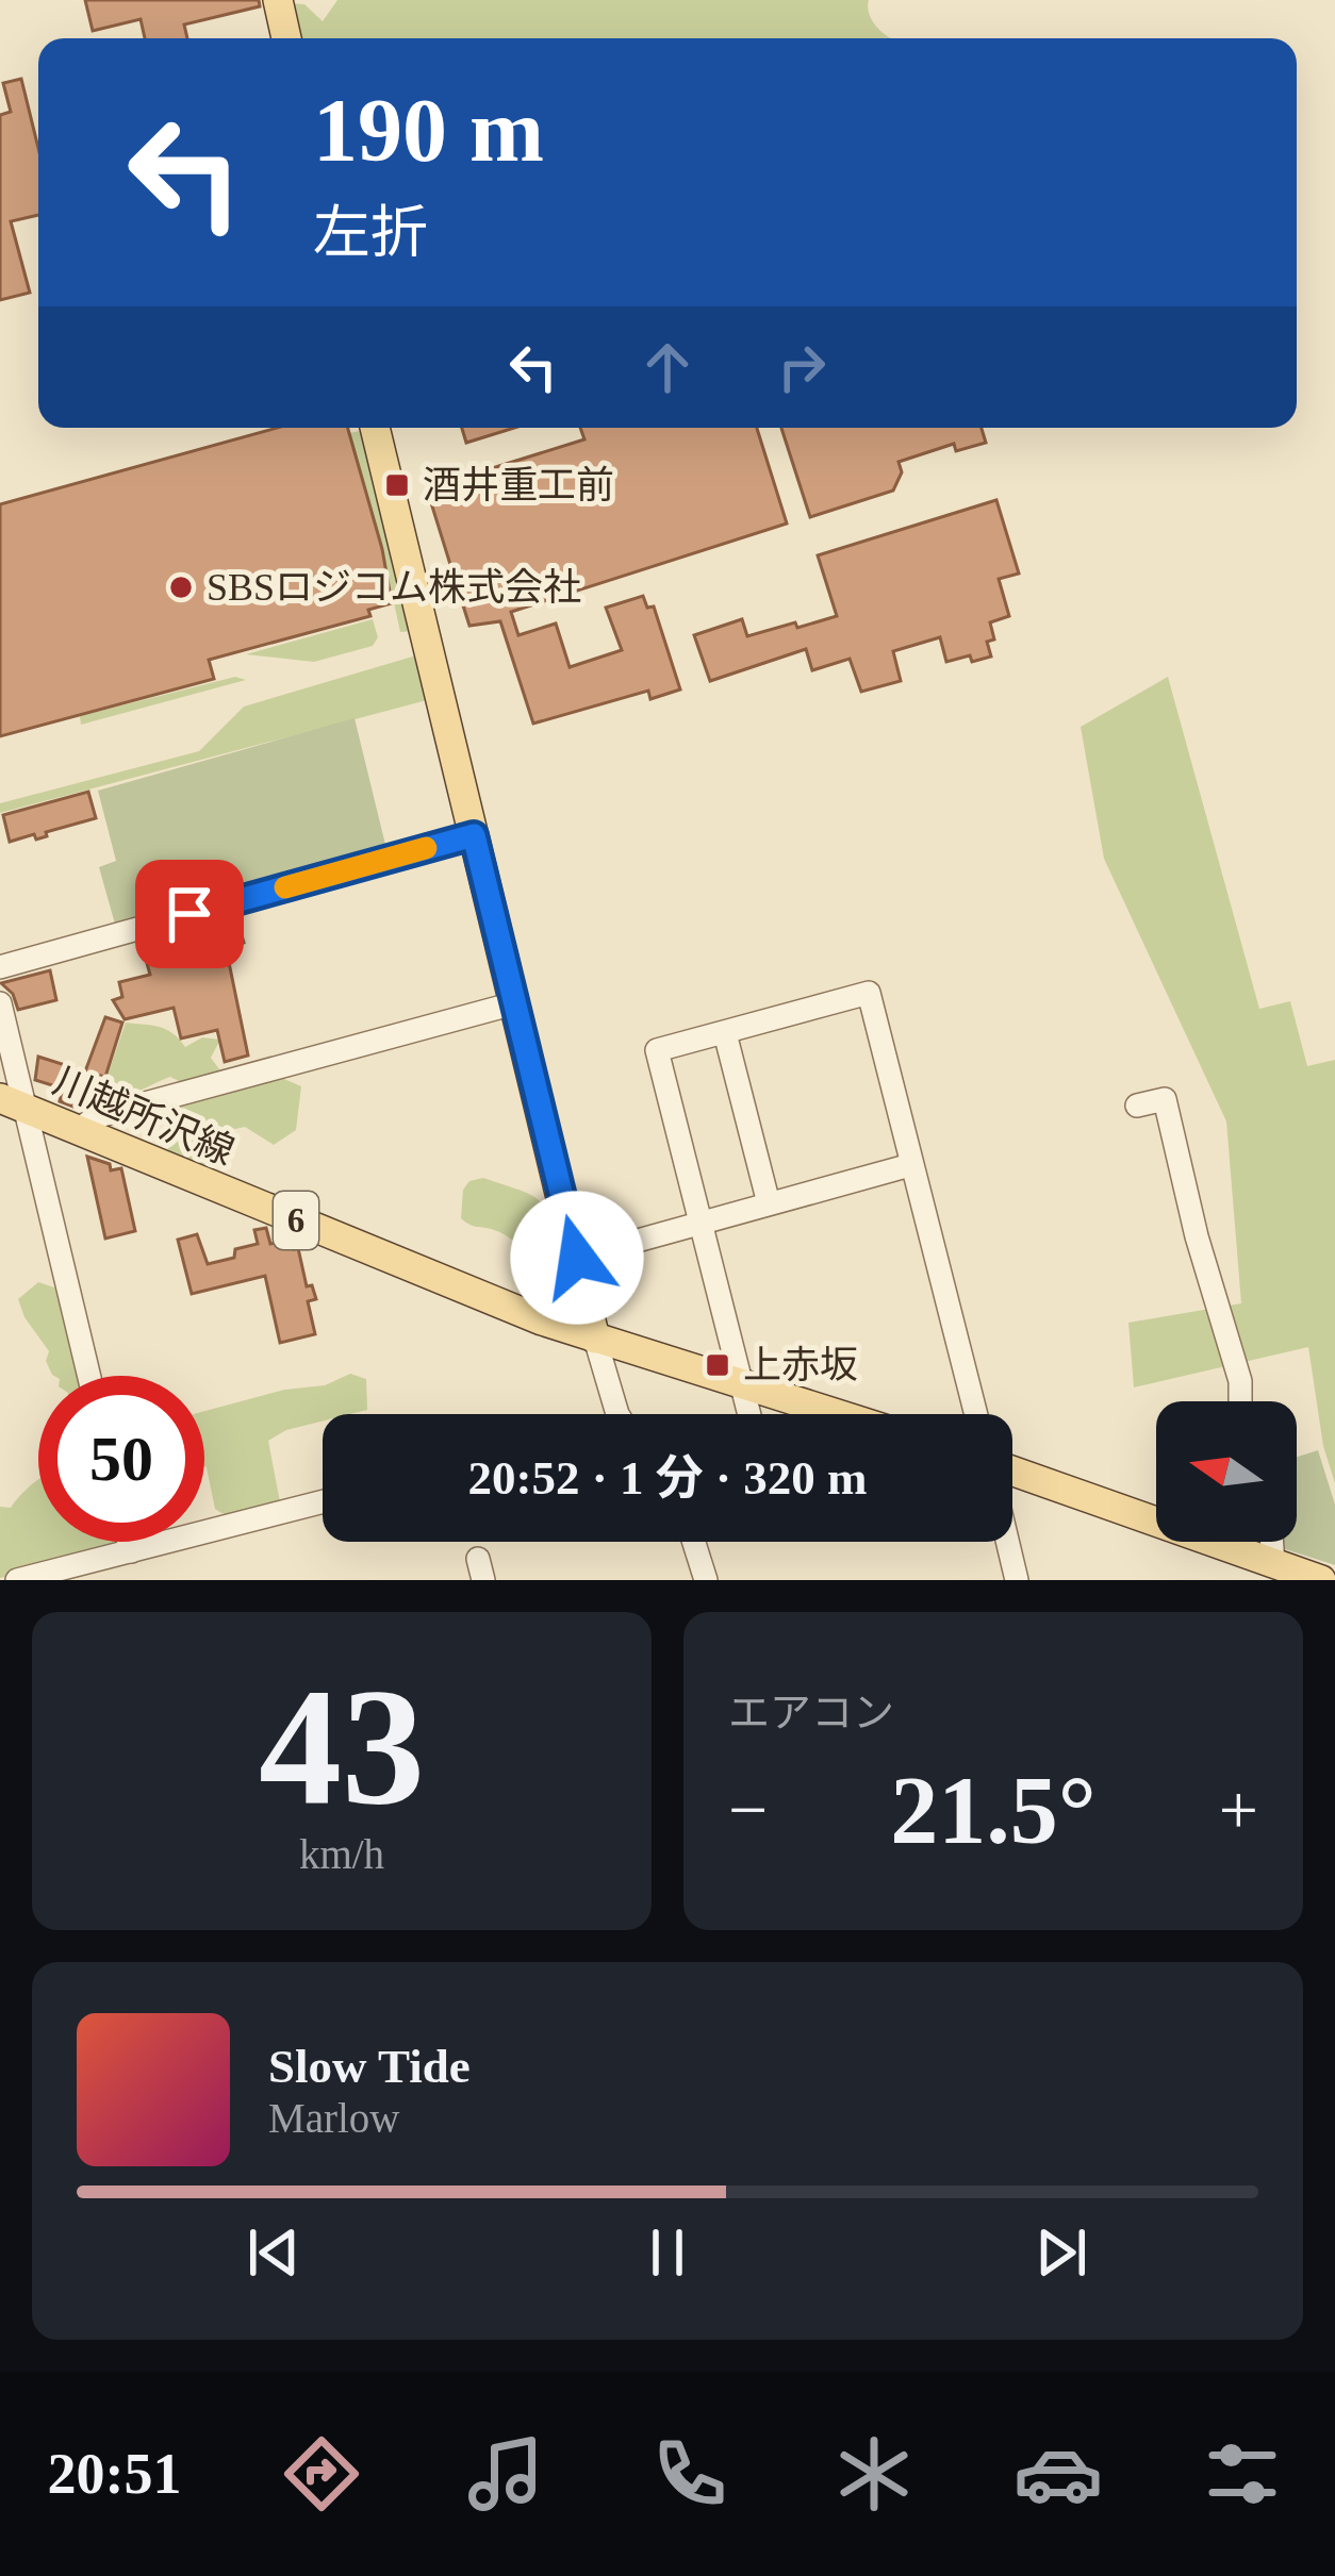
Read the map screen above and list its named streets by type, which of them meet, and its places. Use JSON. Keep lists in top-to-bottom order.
{
  "streets": {
    "main road": ["川越所沢線", "6"]
  },
  "places": {
    "transit": ["酒井重工前", "上赤坂"],
    "other": ["SBSロジコム株式会社"]
  },
  "north": "left",
  "page": {
    "turn": ["190 m", "左折"],
    "limit": "50",
    "trip": "20:52 · 1 分 · 320 m",
    "tile": [
      ["43", "km/h"],
      "エアコン"
    ],
    "heat": ["−", "21.5°", "+"],
    "song": ["Slow Tide", "Marlow"],
    "tabs": "20:51"
  }
}
